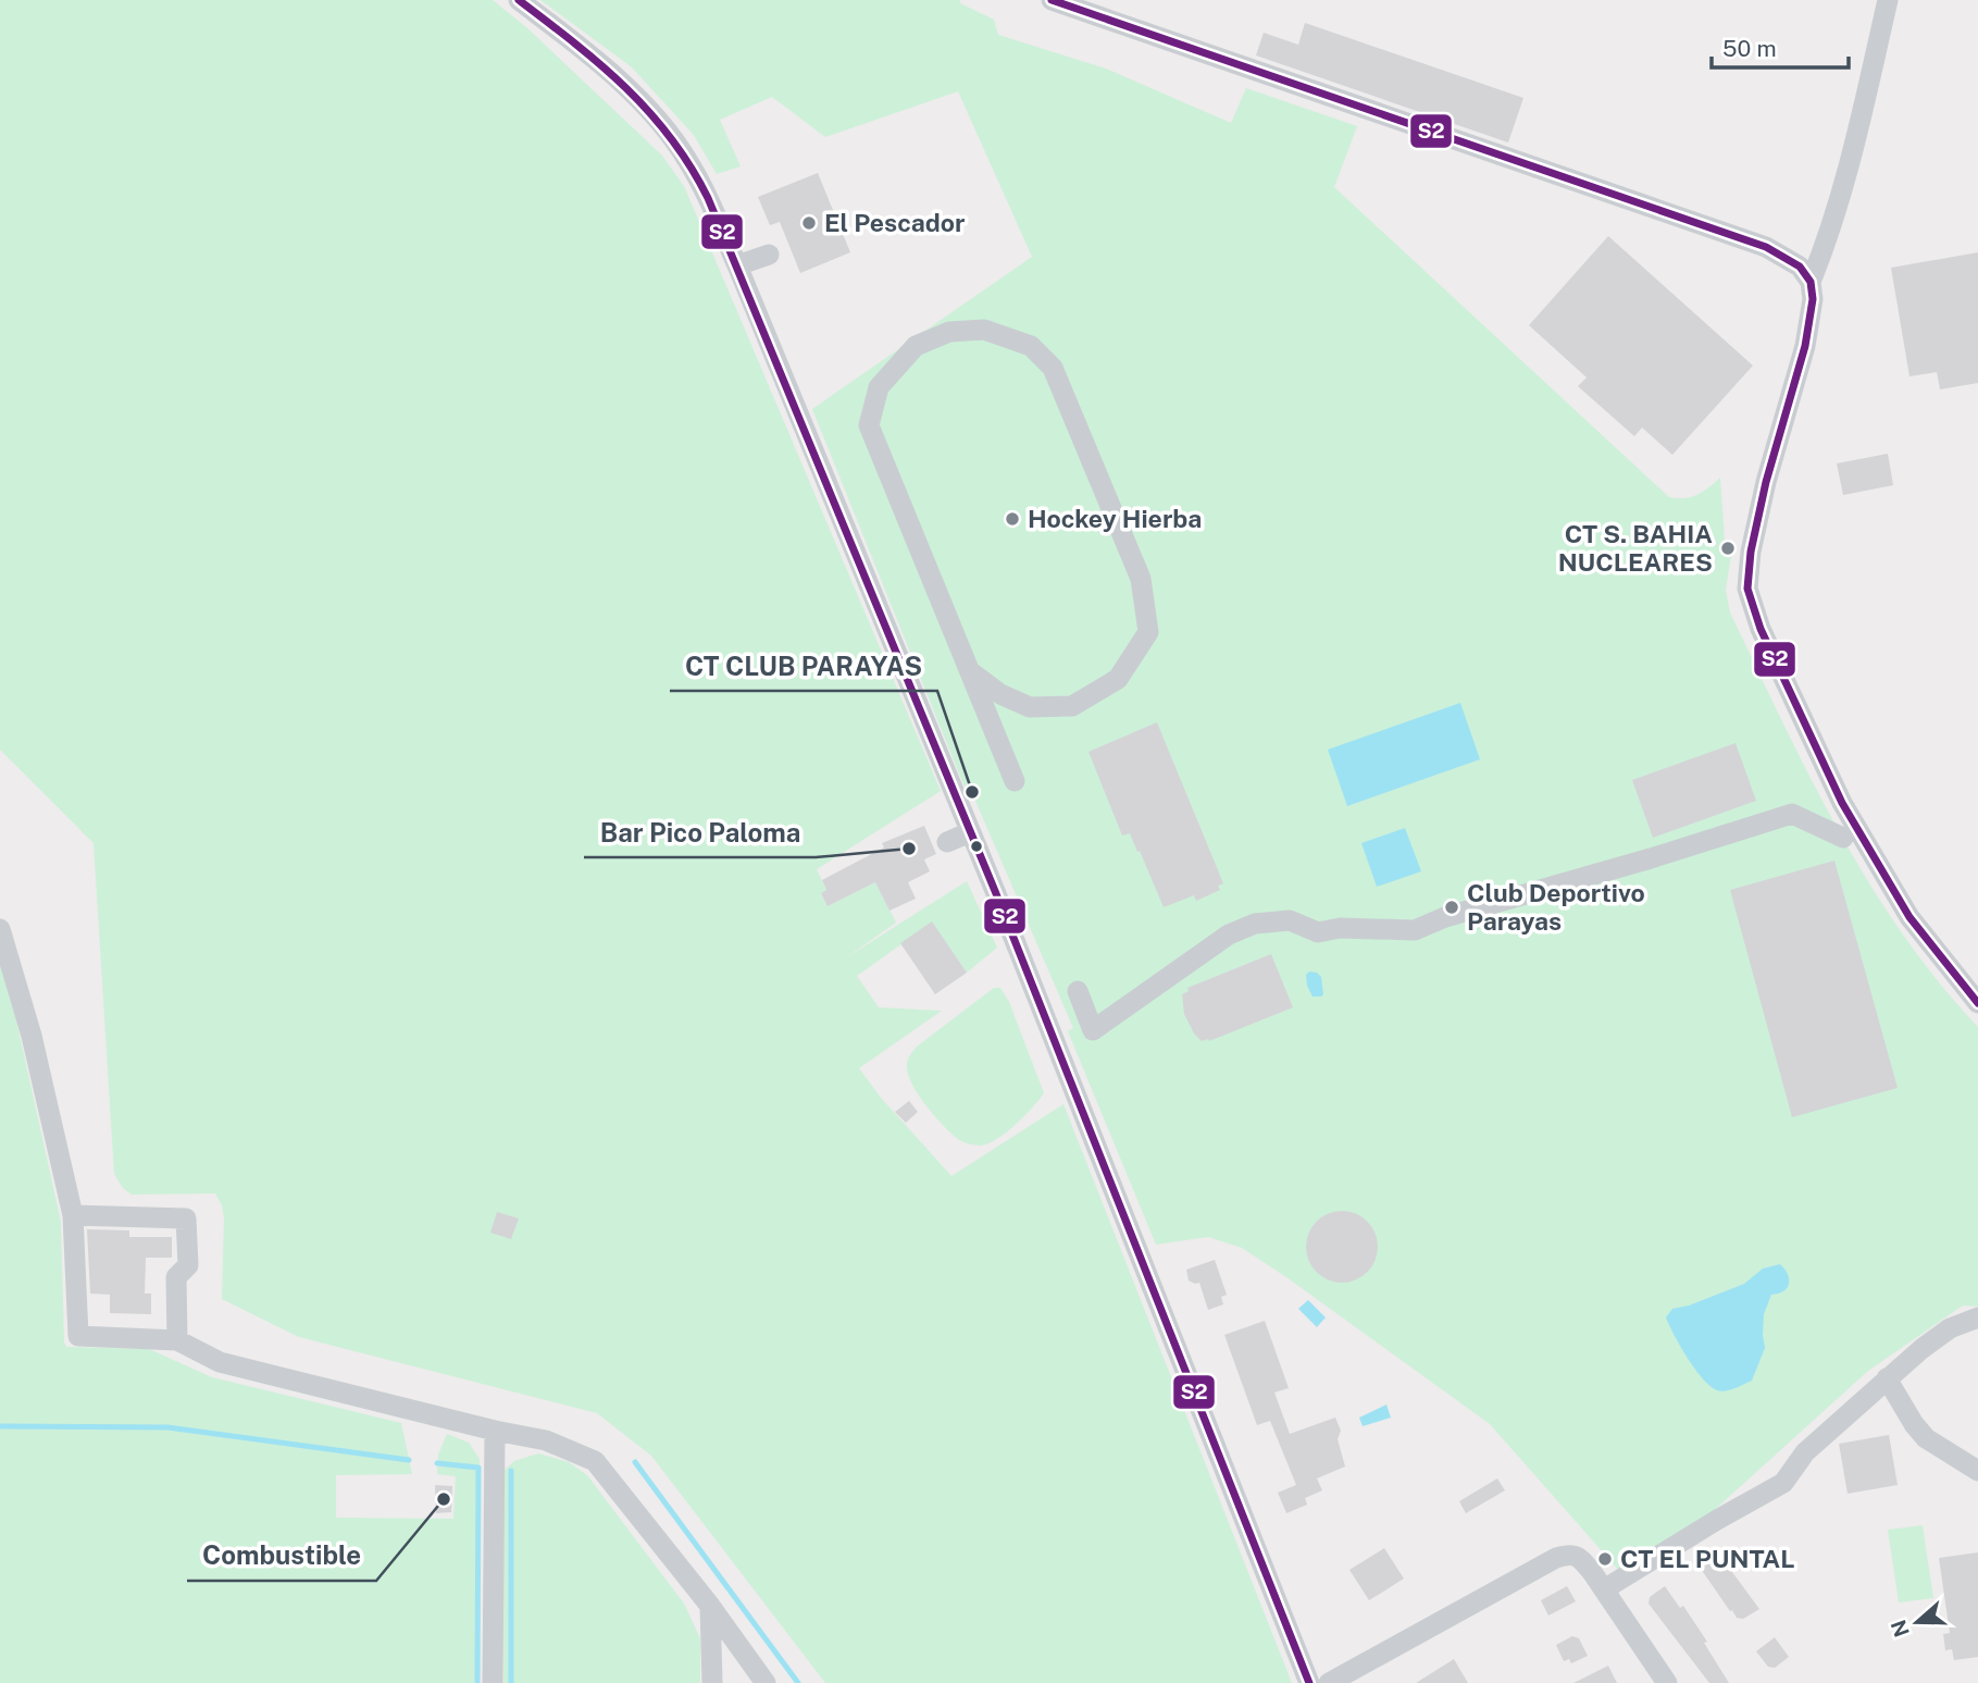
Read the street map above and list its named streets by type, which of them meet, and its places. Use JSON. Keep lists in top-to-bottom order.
{
  "places": [
    "El Pescador",
    "Hockey Hierba",
    "CT S. BAHIA NUCLEARES",
    "CT CLUB PARAYAS",
    "Bar Pico Paloma",
    "Club Deportivo Parayas",
    "Combustible",
    "CT EL PUNTAL"
  ],
  "lines": ["transit line S2"],
  "scale_bar": "50 m",
  "north": "left"
}
